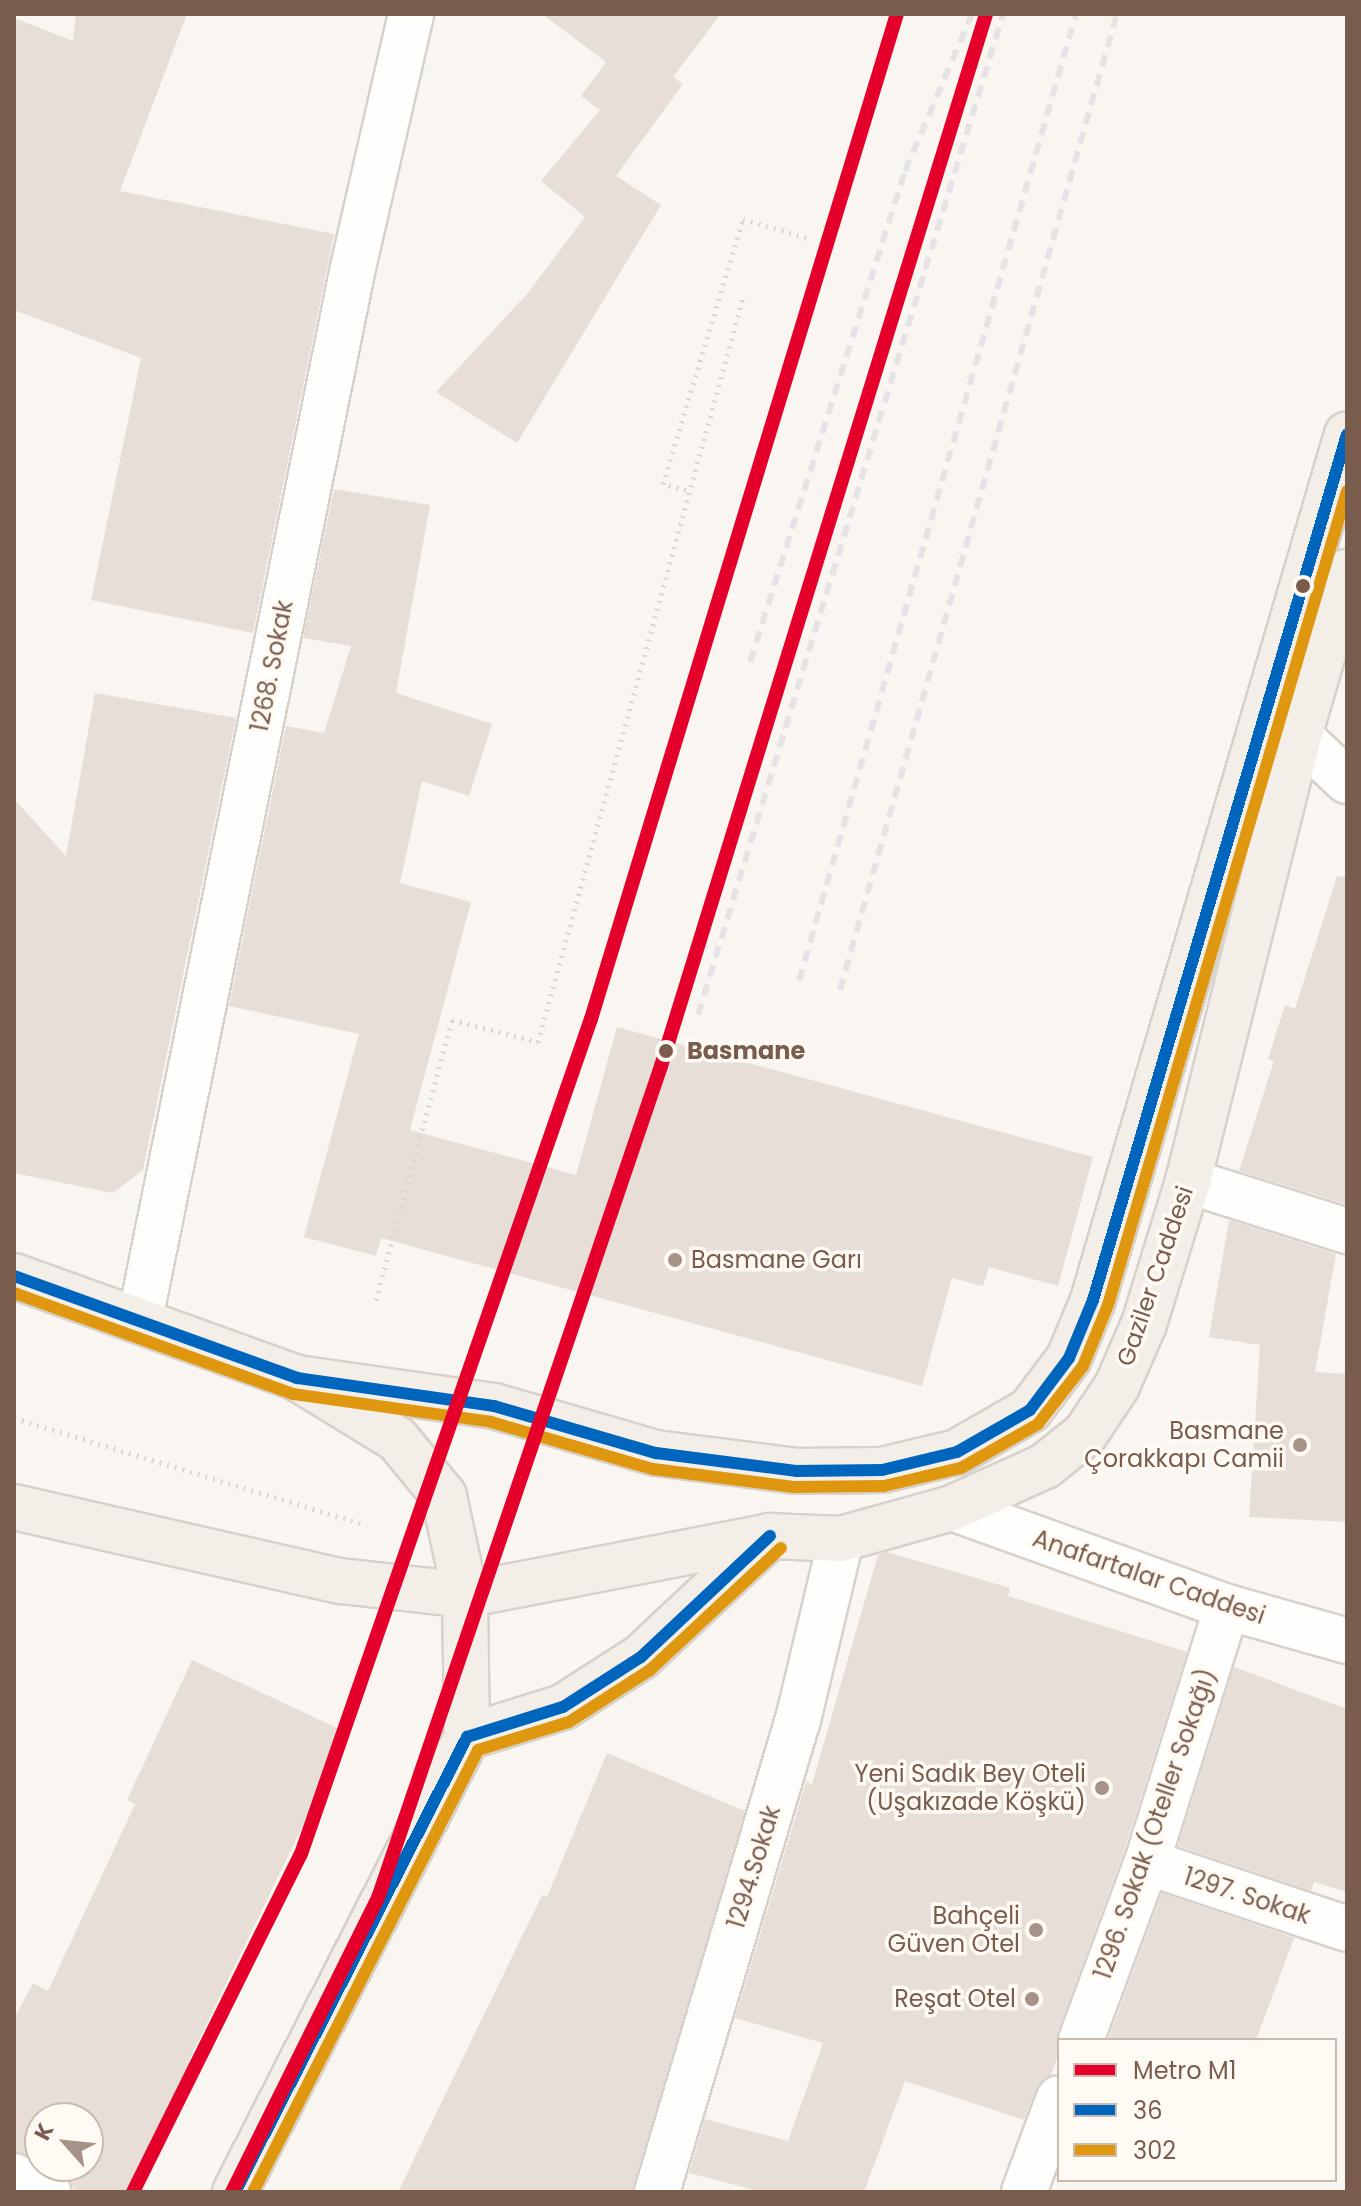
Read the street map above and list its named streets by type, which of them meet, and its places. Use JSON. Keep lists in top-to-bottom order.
{
  "streets": {
    "main road": ["Gaziler Caddesi"],
    "street": [
      "1268. Sokak",
      "Anafartalar Caddesi",
      "1296. Sokak (Oteller Sokağı)",
      "1294.Sokak",
      "1297. Sokak"
    ]
  },
  "crossings": [
    ["Gaziler Caddesi", "Anafartalar Caddesi"],
    ["Gaziler Caddesi", "1294.Sokak"],
    ["Anafartalar Caddesi", "1296. Sokak (Oteller Sokağı)"],
    ["1296. Sokak (Oteller Sokağı)", "1297. Sokak"]
  ],
  "places": [
    "Basmane",
    "Basmane Garı",
    "Basmane Çorakkapı Camii",
    "Yeni Sadık Bey Oteli (Uşakızade Köşkü)",
    "Bahçeli Güven Otel",
    "Reşat Otel"
  ],
  "lines": ["metro line M1", "transit line 36", "transit line 302"],
  "legend": ["Metro M1", "36", "302"],
  "north": "top left"
}
